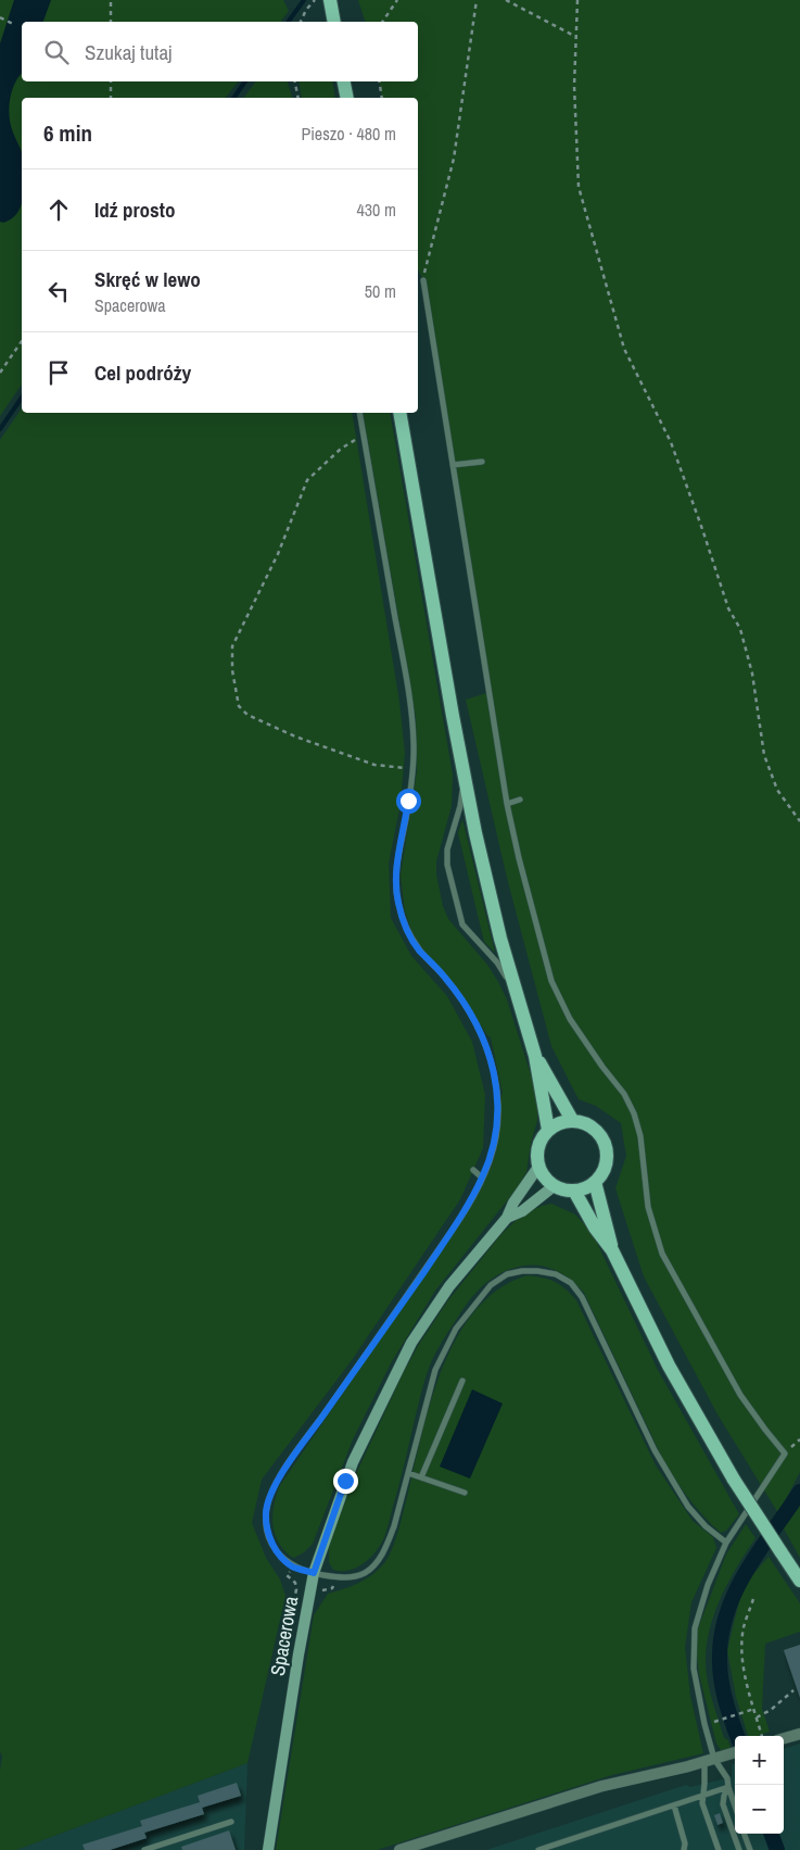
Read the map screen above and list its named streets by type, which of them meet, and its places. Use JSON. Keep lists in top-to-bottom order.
{
  "streets": {
    "street": ["Spacerowa"]
  },
  "page": {
    "search": "Szukaj tutaj",
    "heading": ["6 min", "Pieszo · 480 m"],
    "list": [
      ["Idź prosto", "430 m"],
      ["Skręć w lewo", "Spacerowa", "50 m"],
      "Cel podróży"
    ],
    "map_buttons": ["+", "−"]
  }
}
